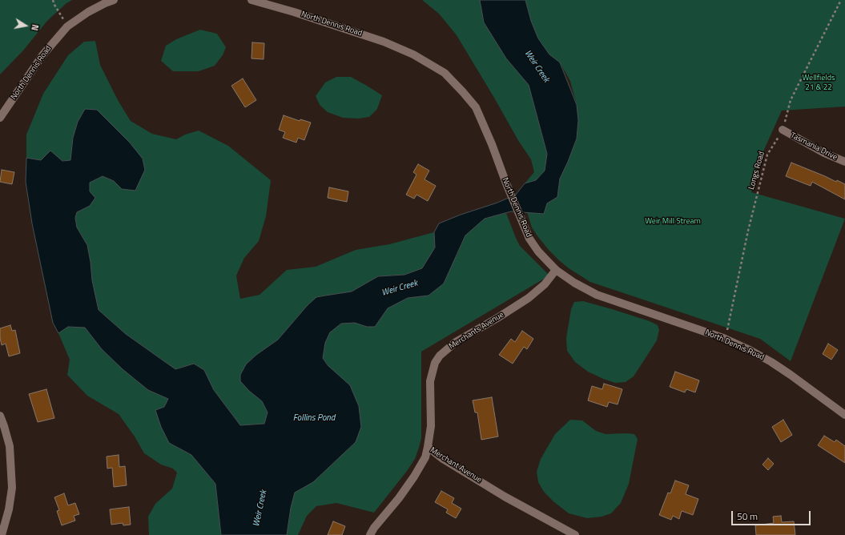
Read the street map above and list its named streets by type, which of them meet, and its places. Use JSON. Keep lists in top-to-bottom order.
{
  "streets": {
    "main road": [
      "North Dennis Road",
      "Tasmania Drive",
      "Merchants Avenue",
      "Merchant Avenue"
    ],
    "path": ["Longs Road"]
  },
  "crossings": [
    ["North Dennis Road", "Longs Road"],
    ["North Dennis Road", "Merchants Avenue"],
    ["Tasmania Drive", "Longs Road"],
    ["Merchants Avenue", "Merchant Avenue"]
  ],
  "water": ["Weir Creek", "Follins Pond"],
  "parks": ["Wellfields 21 & 22", "Weir Mill Stream"],
  "scale_bar": "50 m",
  "north": "right"
}
